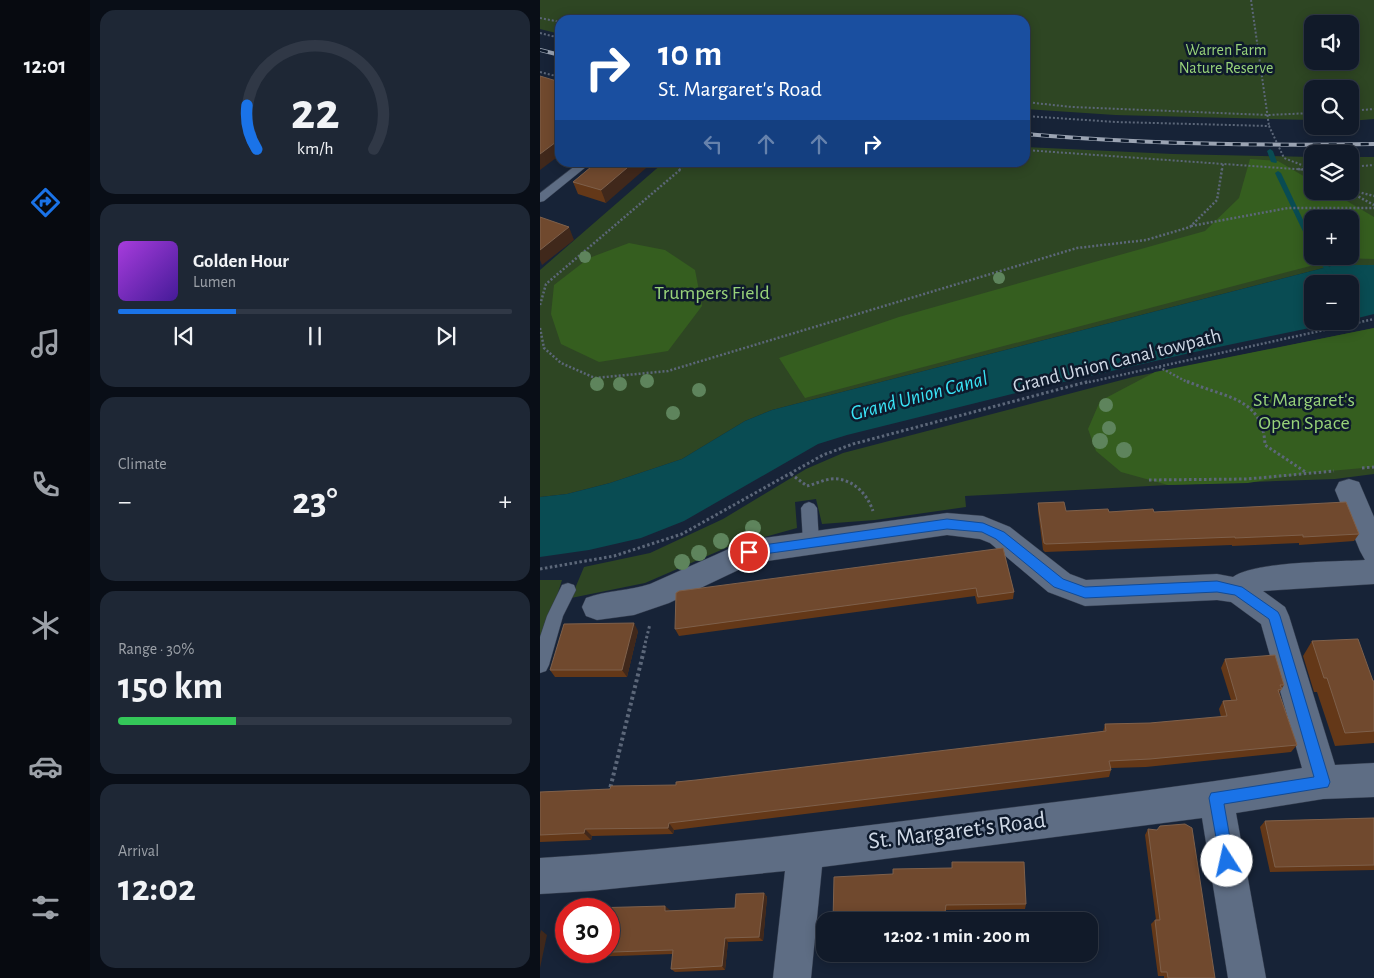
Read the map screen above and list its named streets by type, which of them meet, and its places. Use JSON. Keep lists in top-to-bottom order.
{
  "streets": {
    "street": ["St. Margaret's Road"],
    "path": ["Grand Union Canal towpath"]
  },
  "water": ["Grand Union Canal"],
  "parks": ["Warren Farm Nature Reserve", "Trumpers Field", "St Margaret's Open Space"],
  "page": {
    "tabs": "12:01",
    "map_buttons": ["+", "−"],
    "turn": ["10 m", "St. Margaret's Road"],
    "song": ["Golden Hour", "Lumen"],
    "tile": [
      "Climate",
      ["Range · 30%", "150 km"],
      ["Arrival", "12:02"]
    ],
    "heat": ["−", "23°", "+"],
    "limit": "30",
    "trip": "12:02 · 1 min · 200 m",
    "gauge": ["22", "km/h"]
  }
}
